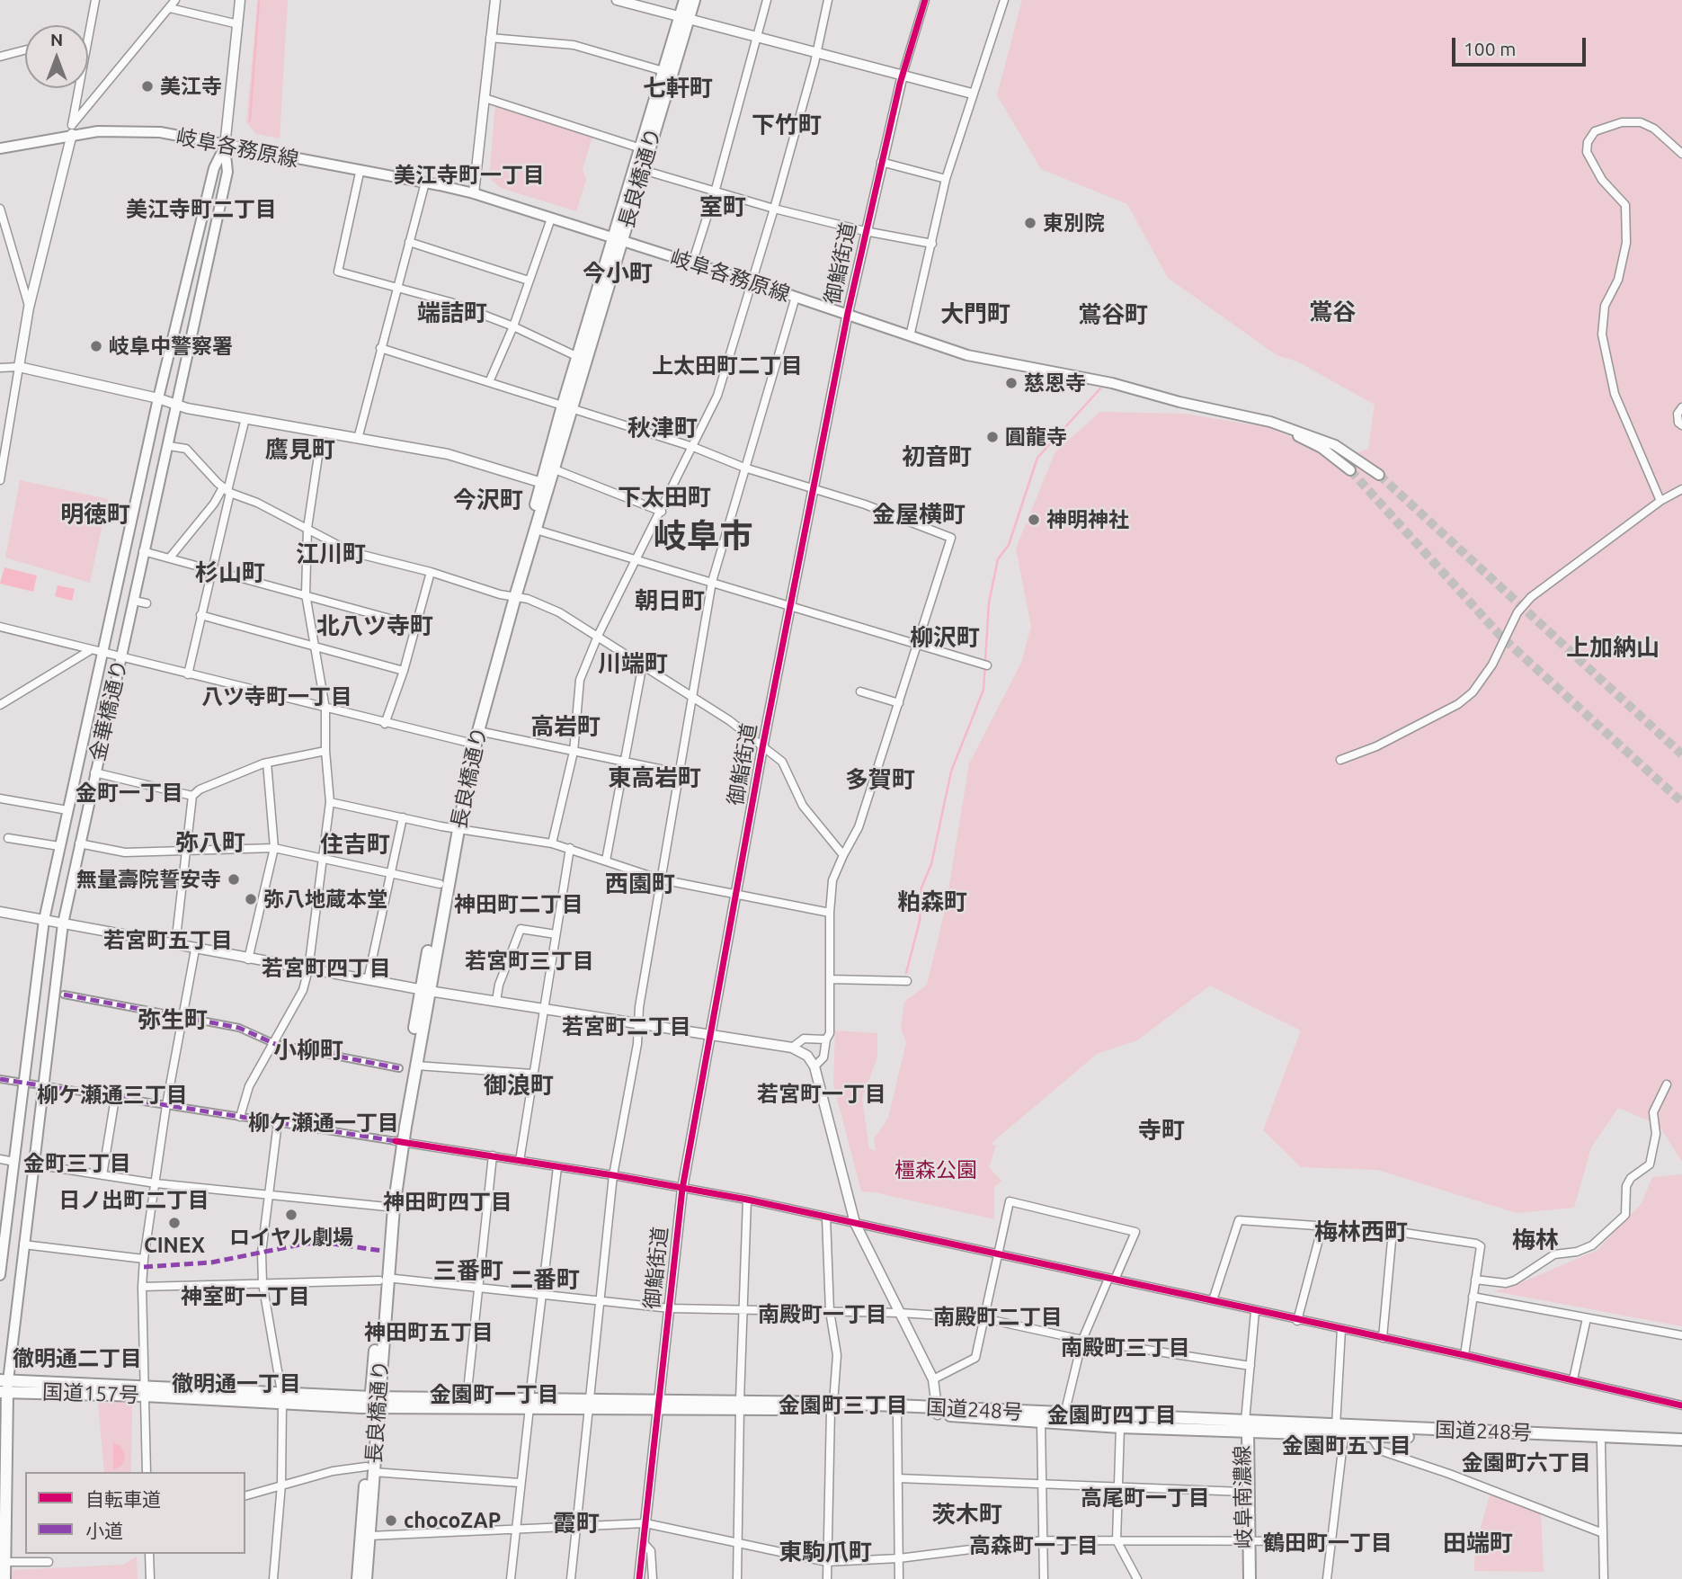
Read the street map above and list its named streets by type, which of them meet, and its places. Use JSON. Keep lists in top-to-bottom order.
{
  "streets": {
    "main road": [
      "岐阜各務原線",
      "長良橋通り",
      "金華橋通り",
      "国道157号",
      "国道248号",
      "岐阜南濃線"
    ],
    "street": ["御鮨街道"]
  },
  "crossings": [
    ["岐阜各務原線", "長良橋通り"],
    ["岐阜各務原線", "御鮨街道"],
    ["岐阜各務原線", "金華橋通り"],
    ["長良橋通り", "国道157号"],
    ["長良橋通り", "国道248号"],
    ["御鮨街道", "国道248号"],
    ["金華橋通り", "国道157号"],
    ["国道157号", "国道248号"],
    ["国道248号", "岐阜南濃線"]
  ],
  "districts": [
    "七軒町",
    "下竹町",
    "美江寺町一丁目",
    "室町",
    "美江寺町二丁目",
    "今小町",
    "鴬谷",
    "端詰町",
    "大門町",
    "鴬谷町",
    "上太田町二丁目",
    "秋津町",
    "鷹見町",
    "初音町",
    "下太田町",
    "今沢町",
    "明徳町",
    "金屋横町",
    "岐阜市",
    "江川町",
    "杉山町",
    "朝日町",
    "北八ツ寺町",
    "柳沢町",
    "上加納山",
    "川端町",
    "八ツ寺町一丁目",
    "高岩町",
    "東高岩町",
    "多賀町",
    "金町一丁目",
    "弥八町",
    "住吉町",
    "西園町",
    "粕森町",
    "神田町二丁目",
    "若宮町五丁目",
    "若宮町三丁目",
    "若宮町四丁目",
    "弥生町",
    "若宮町二丁目",
    "小柳町",
    "御浪町",
    "若宮町一丁目",
    "柳ケ瀬通三丁目",
    "柳ケ瀬通一丁目",
    "寺町",
    "金町三丁目",
    "日ノ出町二丁目",
    "神田町四丁目",
    "梅林西町",
    "梅林",
    "三番町",
    "二番町",
    "神室町一丁目",
    "南殿町一丁目",
    "南殿町二丁目",
    "神田町五丁目",
    "南殿町三丁目",
    "徹明通二丁目",
    "徹明通一丁目",
    "金園町一丁目",
    "金園町三丁目",
    "金園町四丁目",
    "金園町五丁目",
    "金園町六丁目",
    "高尾町一丁目",
    "茨木町",
    "霞町",
    "鶴田町一丁目",
    "田端町",
    "高森町一丁目",
    "東駒爪町"
  ],
  "parks": ["橿森公園"],
  "places": [
    "美江寺",
    "東別院",
    "岐阜中警察署",
    "慈恩寺",
    "圓龍寺",
    "神明神社",
    "無量壽院誓安寺",
    "弥八地蔵本堂",
    "ロイヤル劇場",
    "CINEX",
    "chocoZAP"
  ],
  "legend": ["自転車道", "小道"],
  "scale_bar": "100 m",
  "north": "top"
}
